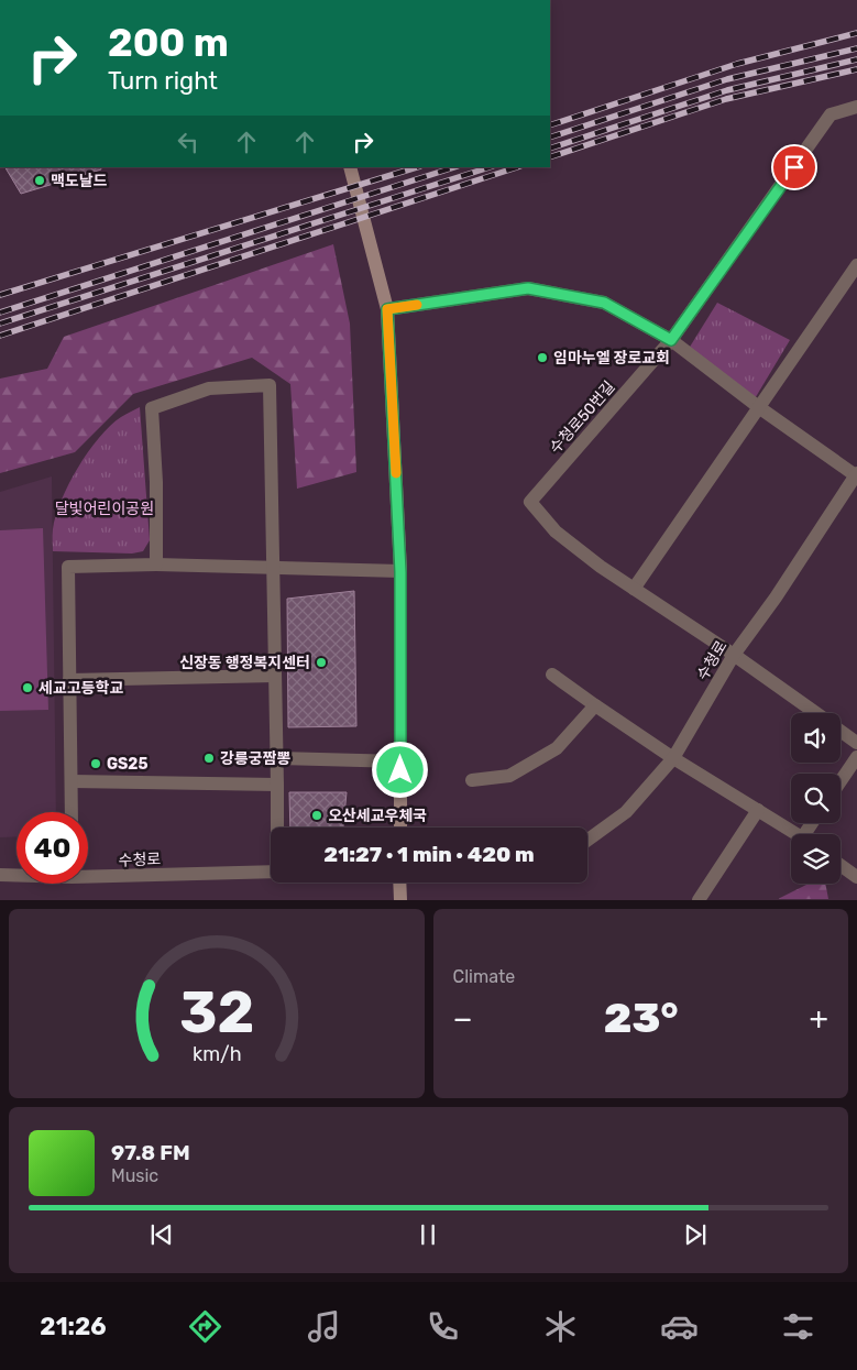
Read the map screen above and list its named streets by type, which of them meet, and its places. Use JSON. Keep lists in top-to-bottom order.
{
  "streets": {
    "street": ["수청로50번길", "수청로"]
  },
  "crossings": [
    ["수청로50번길", "수청로"]
  ],
  "parks": ["달빛어린이공원"],
  "places": [
    "맥도날드",
    "임마누엘 장로교회",
    "신장동 행정복지센터",
    "세교고등학교",
    "강릉궁짬뽕",
    "GS25",
    "오산세교우체국"
  ],
  "page": {
    "turn": ["200 m", "Turn right"],
    "limit": "40",
    "trip": "21:27 · 1 min · 420 m",
    "tile": "Climate",
    "heat": ["−", "23°", "+"],
    "song": ["97.8 FM", "Music"],
    "tabs": "21:26",
    "gauge": ["32", "km/h"]
  }
}
